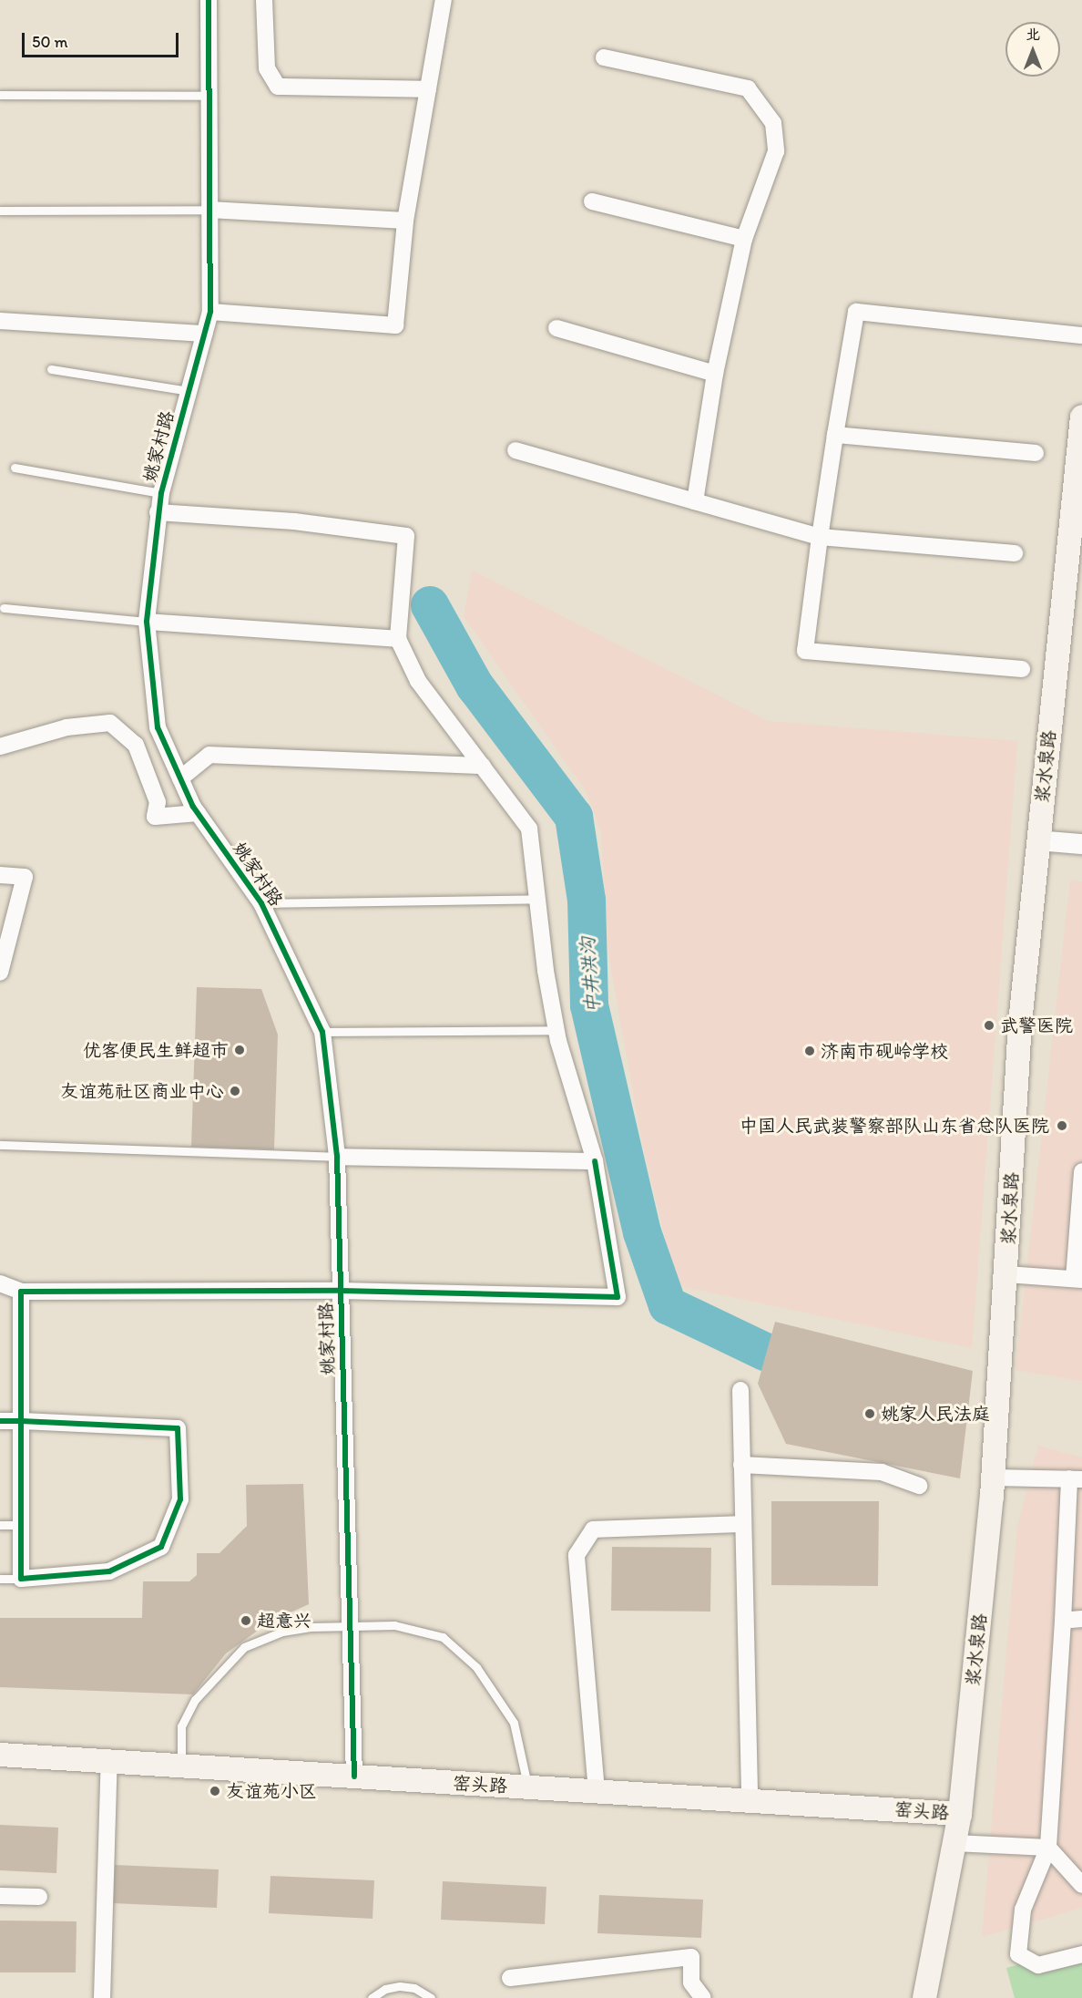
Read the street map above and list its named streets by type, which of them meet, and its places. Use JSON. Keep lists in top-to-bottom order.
{
  "streets": {
    "main road": ["浆水泉路", "窑头路"],
    "street": ["姚家村路"]
  },
  "crossings": [
    ["姚家村路", "窑头路"],
    ["浆水泉路", "窑头路"]
  ],
  "water": ["中井洪沟"],
  "places": [
    "武警医院",
    "优客便民生鲜超市",
    "济南市砚岭学校",
    "友谊苑社区商业中心",
    "中国人民武装警察部队山东省总队医院",
    "姚家人民法庭",
    "超意兴",
    "友谊苑小区"
  ],
  "scale_bar": "50 m",
  "north": "top"
}
